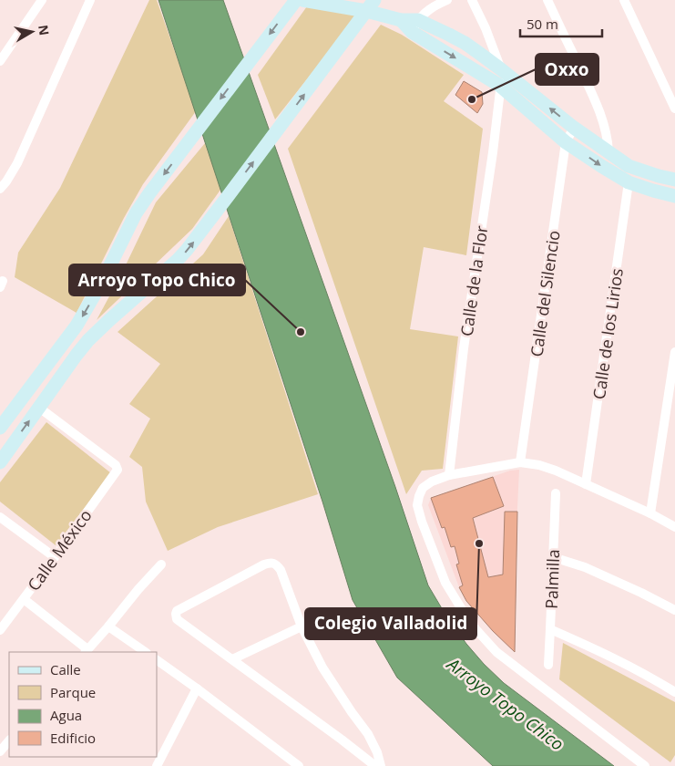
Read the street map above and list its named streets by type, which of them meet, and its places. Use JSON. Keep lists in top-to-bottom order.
{
  "streets": {
    "street": [
      "Calle de la Flor",
      "Calle del Silencio",
      "Calle de los Lirios",
      "Calle México",
      "Palmilla"
    ]
  },
  "water": ["Arroyo Topo Chico"],
  "places": ["Oxxo", "Arroyo Topo Chico", "Colegio Valladolid"],
  "legend": [
    "Calle",
    "Parque",
    "Agua",
    "Edificio"
  ],
  "scale_bar": "50 m",
  "north": "right"
}
